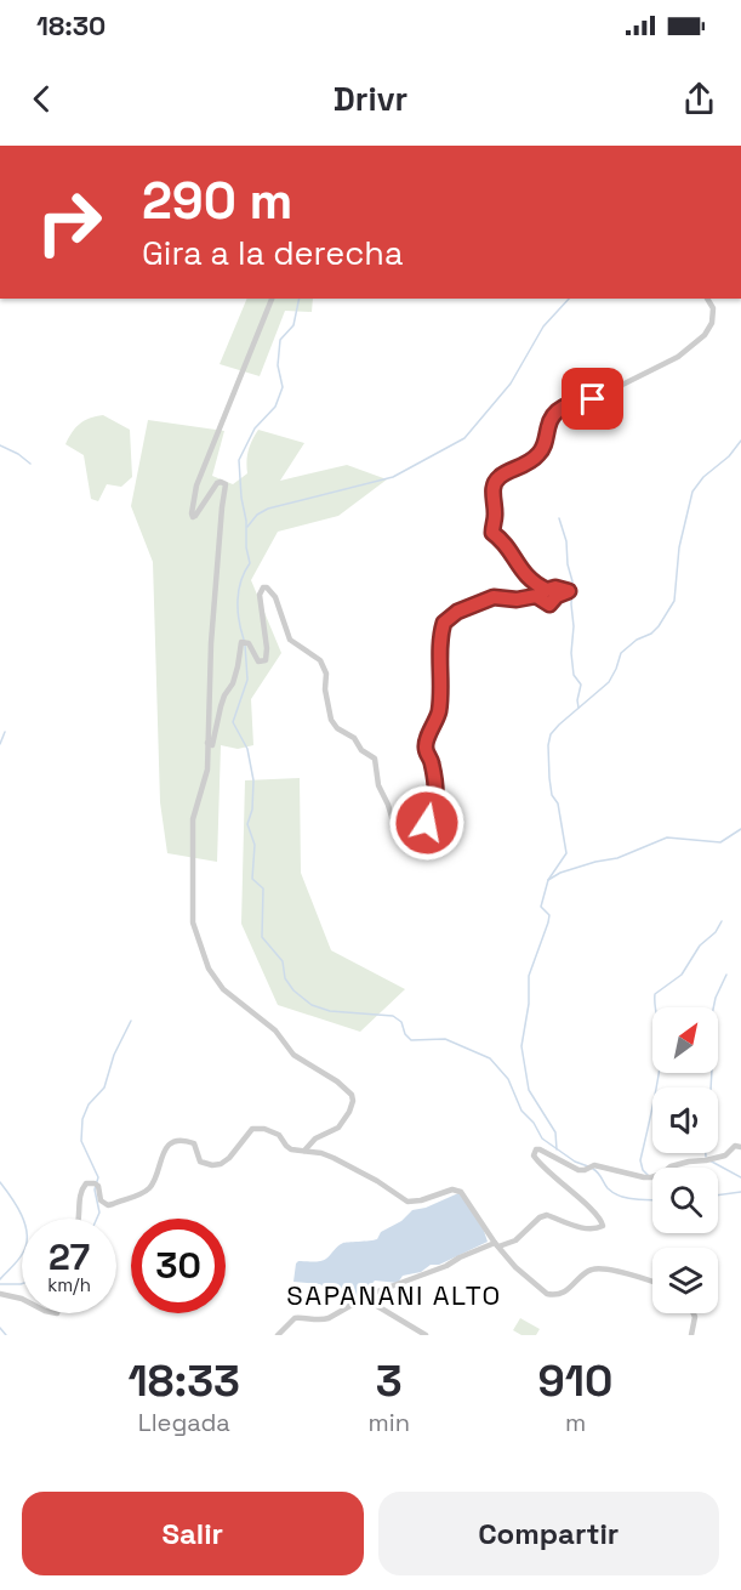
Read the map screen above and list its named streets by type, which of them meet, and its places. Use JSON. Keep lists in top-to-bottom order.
{
  "districts": ["SAPANANI ALTO"],
  "north": "top right",
  "page": {
    "status": "18:30",
    "header": "Drivr",
    "turn": ["290 m", "Gira a la derecha"],
    "speed": "27 km/h",
    "limit": "30",
    "eta": [
      "18:33",
      "Llegada",
      "3",
      "min",
      "910",
      "m"
    ],
    "buttons": ["Salir", "Compartir"]
  }
}
